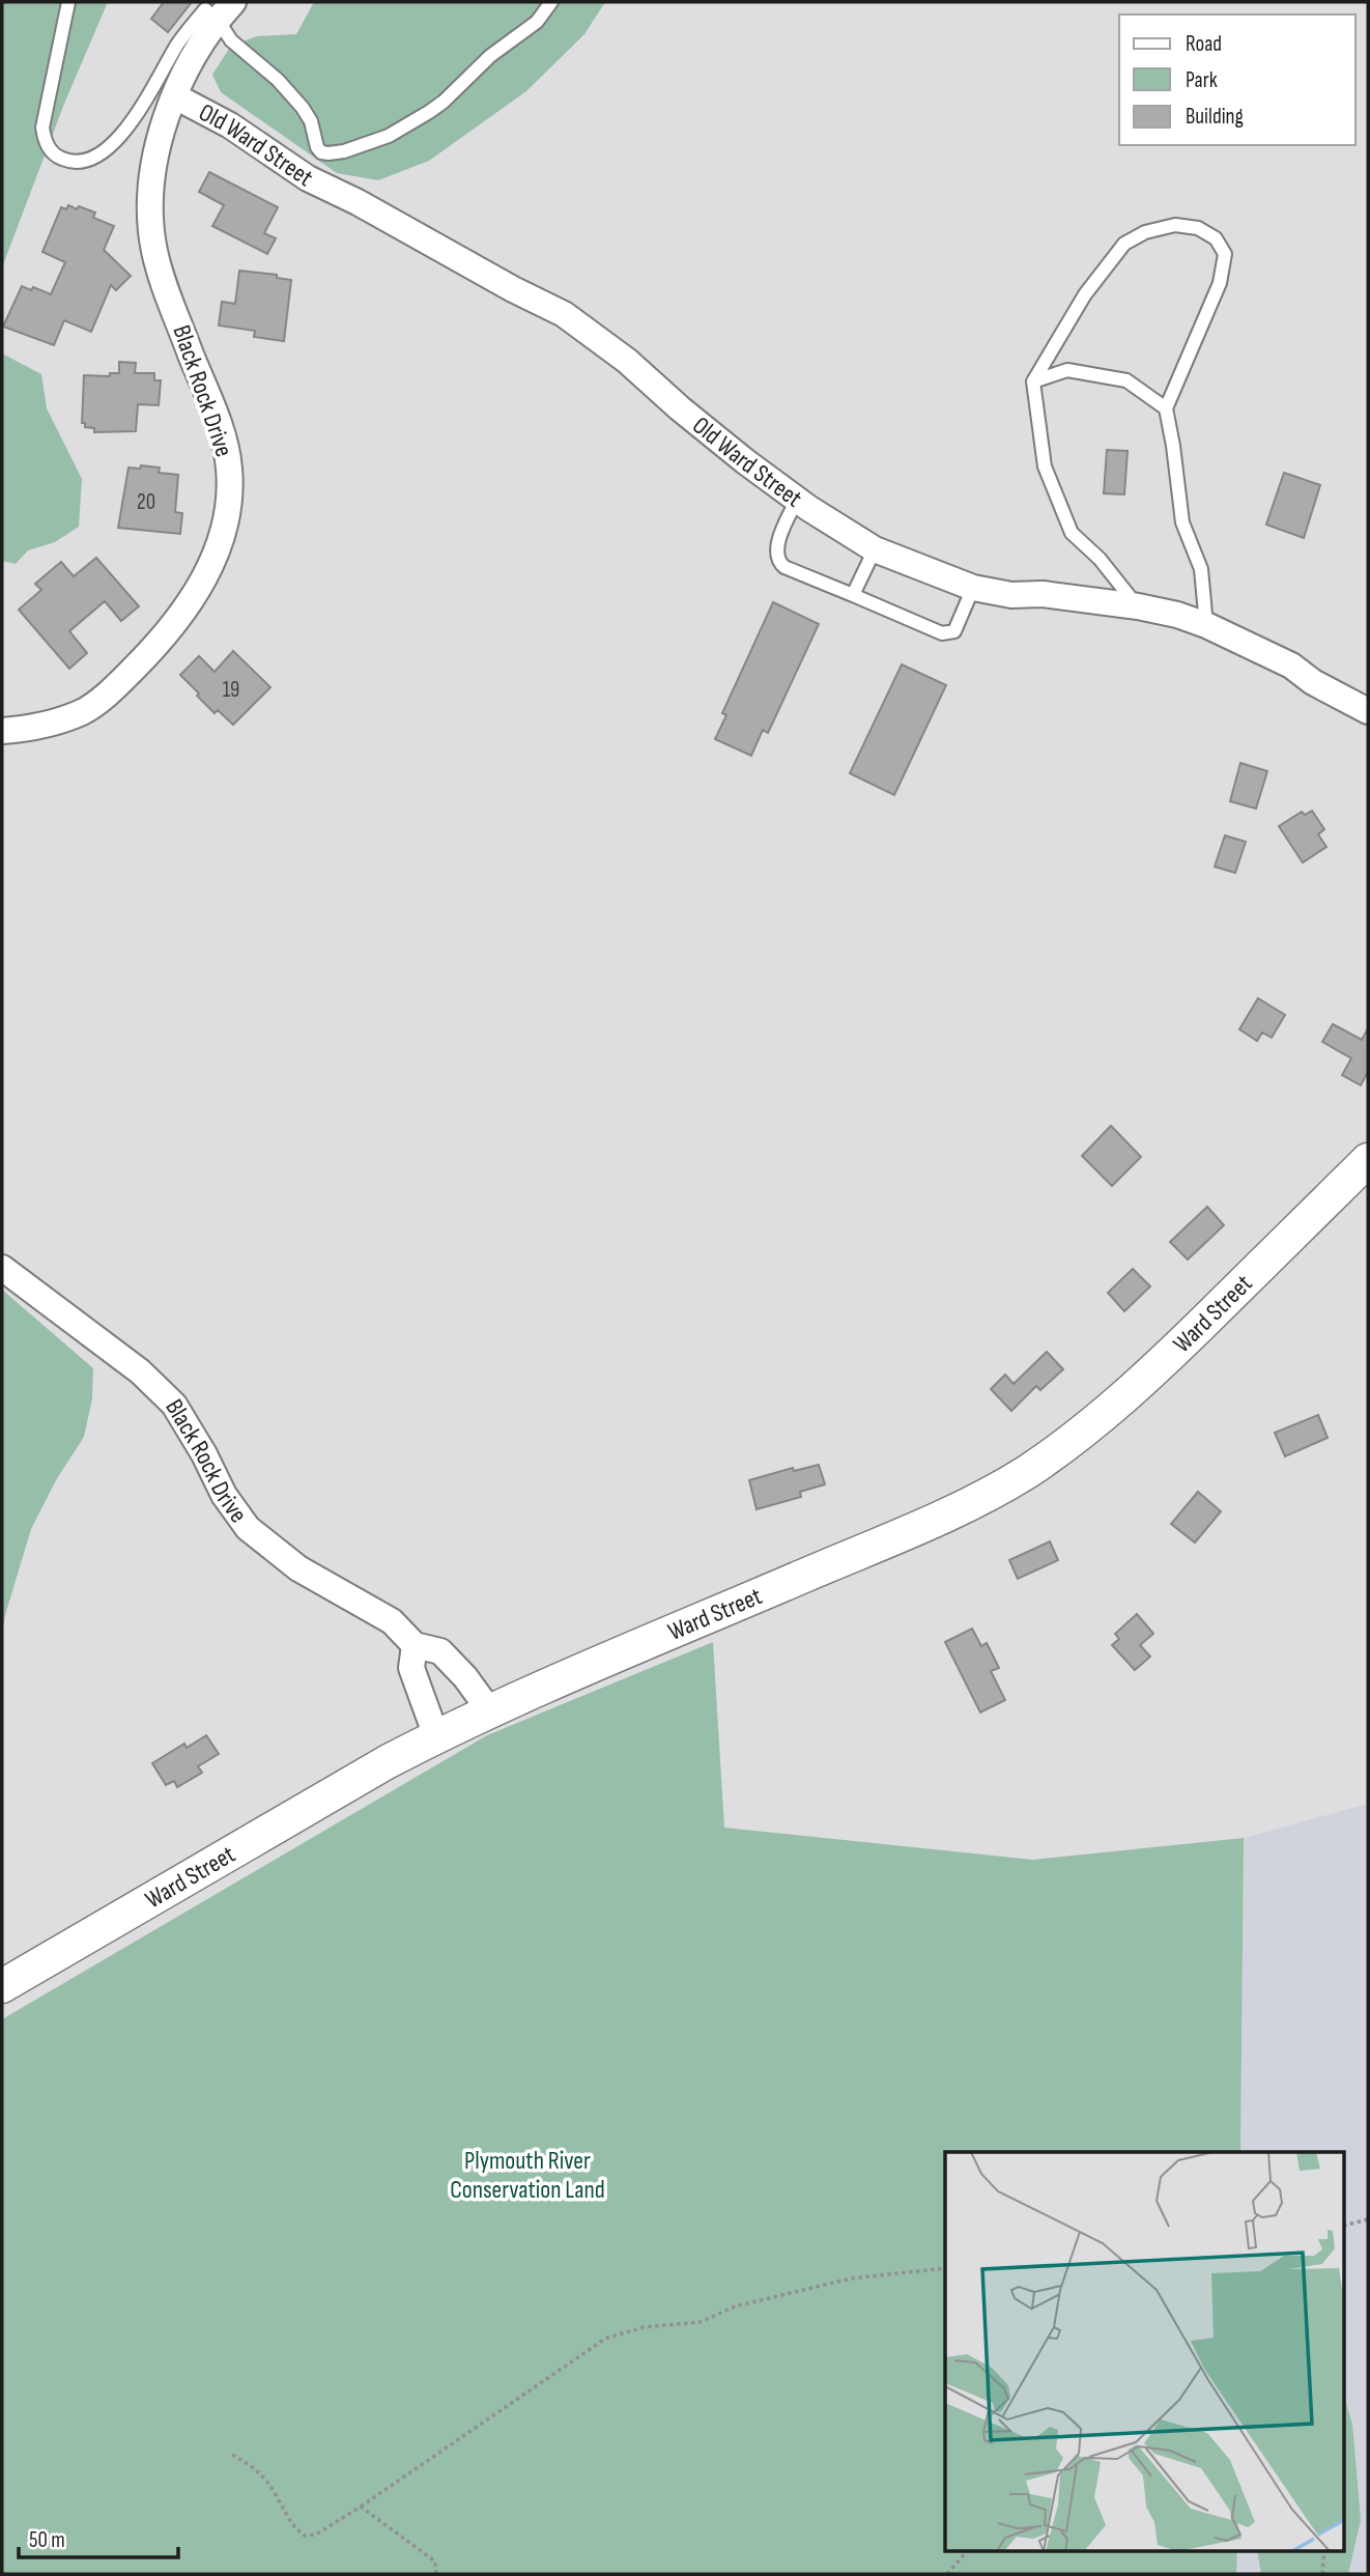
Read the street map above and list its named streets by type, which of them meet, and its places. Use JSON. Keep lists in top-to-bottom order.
{
  "streets": {
    "street": ["Old Ward Street", "Black Rock Drive", "Ward Street"]
  },
  "crossings": [
    ["Old Ward Street", "Black Rock Drive"],
    ["Black Rock Drive", "Ward Street"]
  ],
  "parks": ["Plymouth River Conservation Land"],
  "house_numbers": ["20", "19"],
  "legend": ["Road", "Park", "Building"],
  "scale_bar": "50 m"
}
